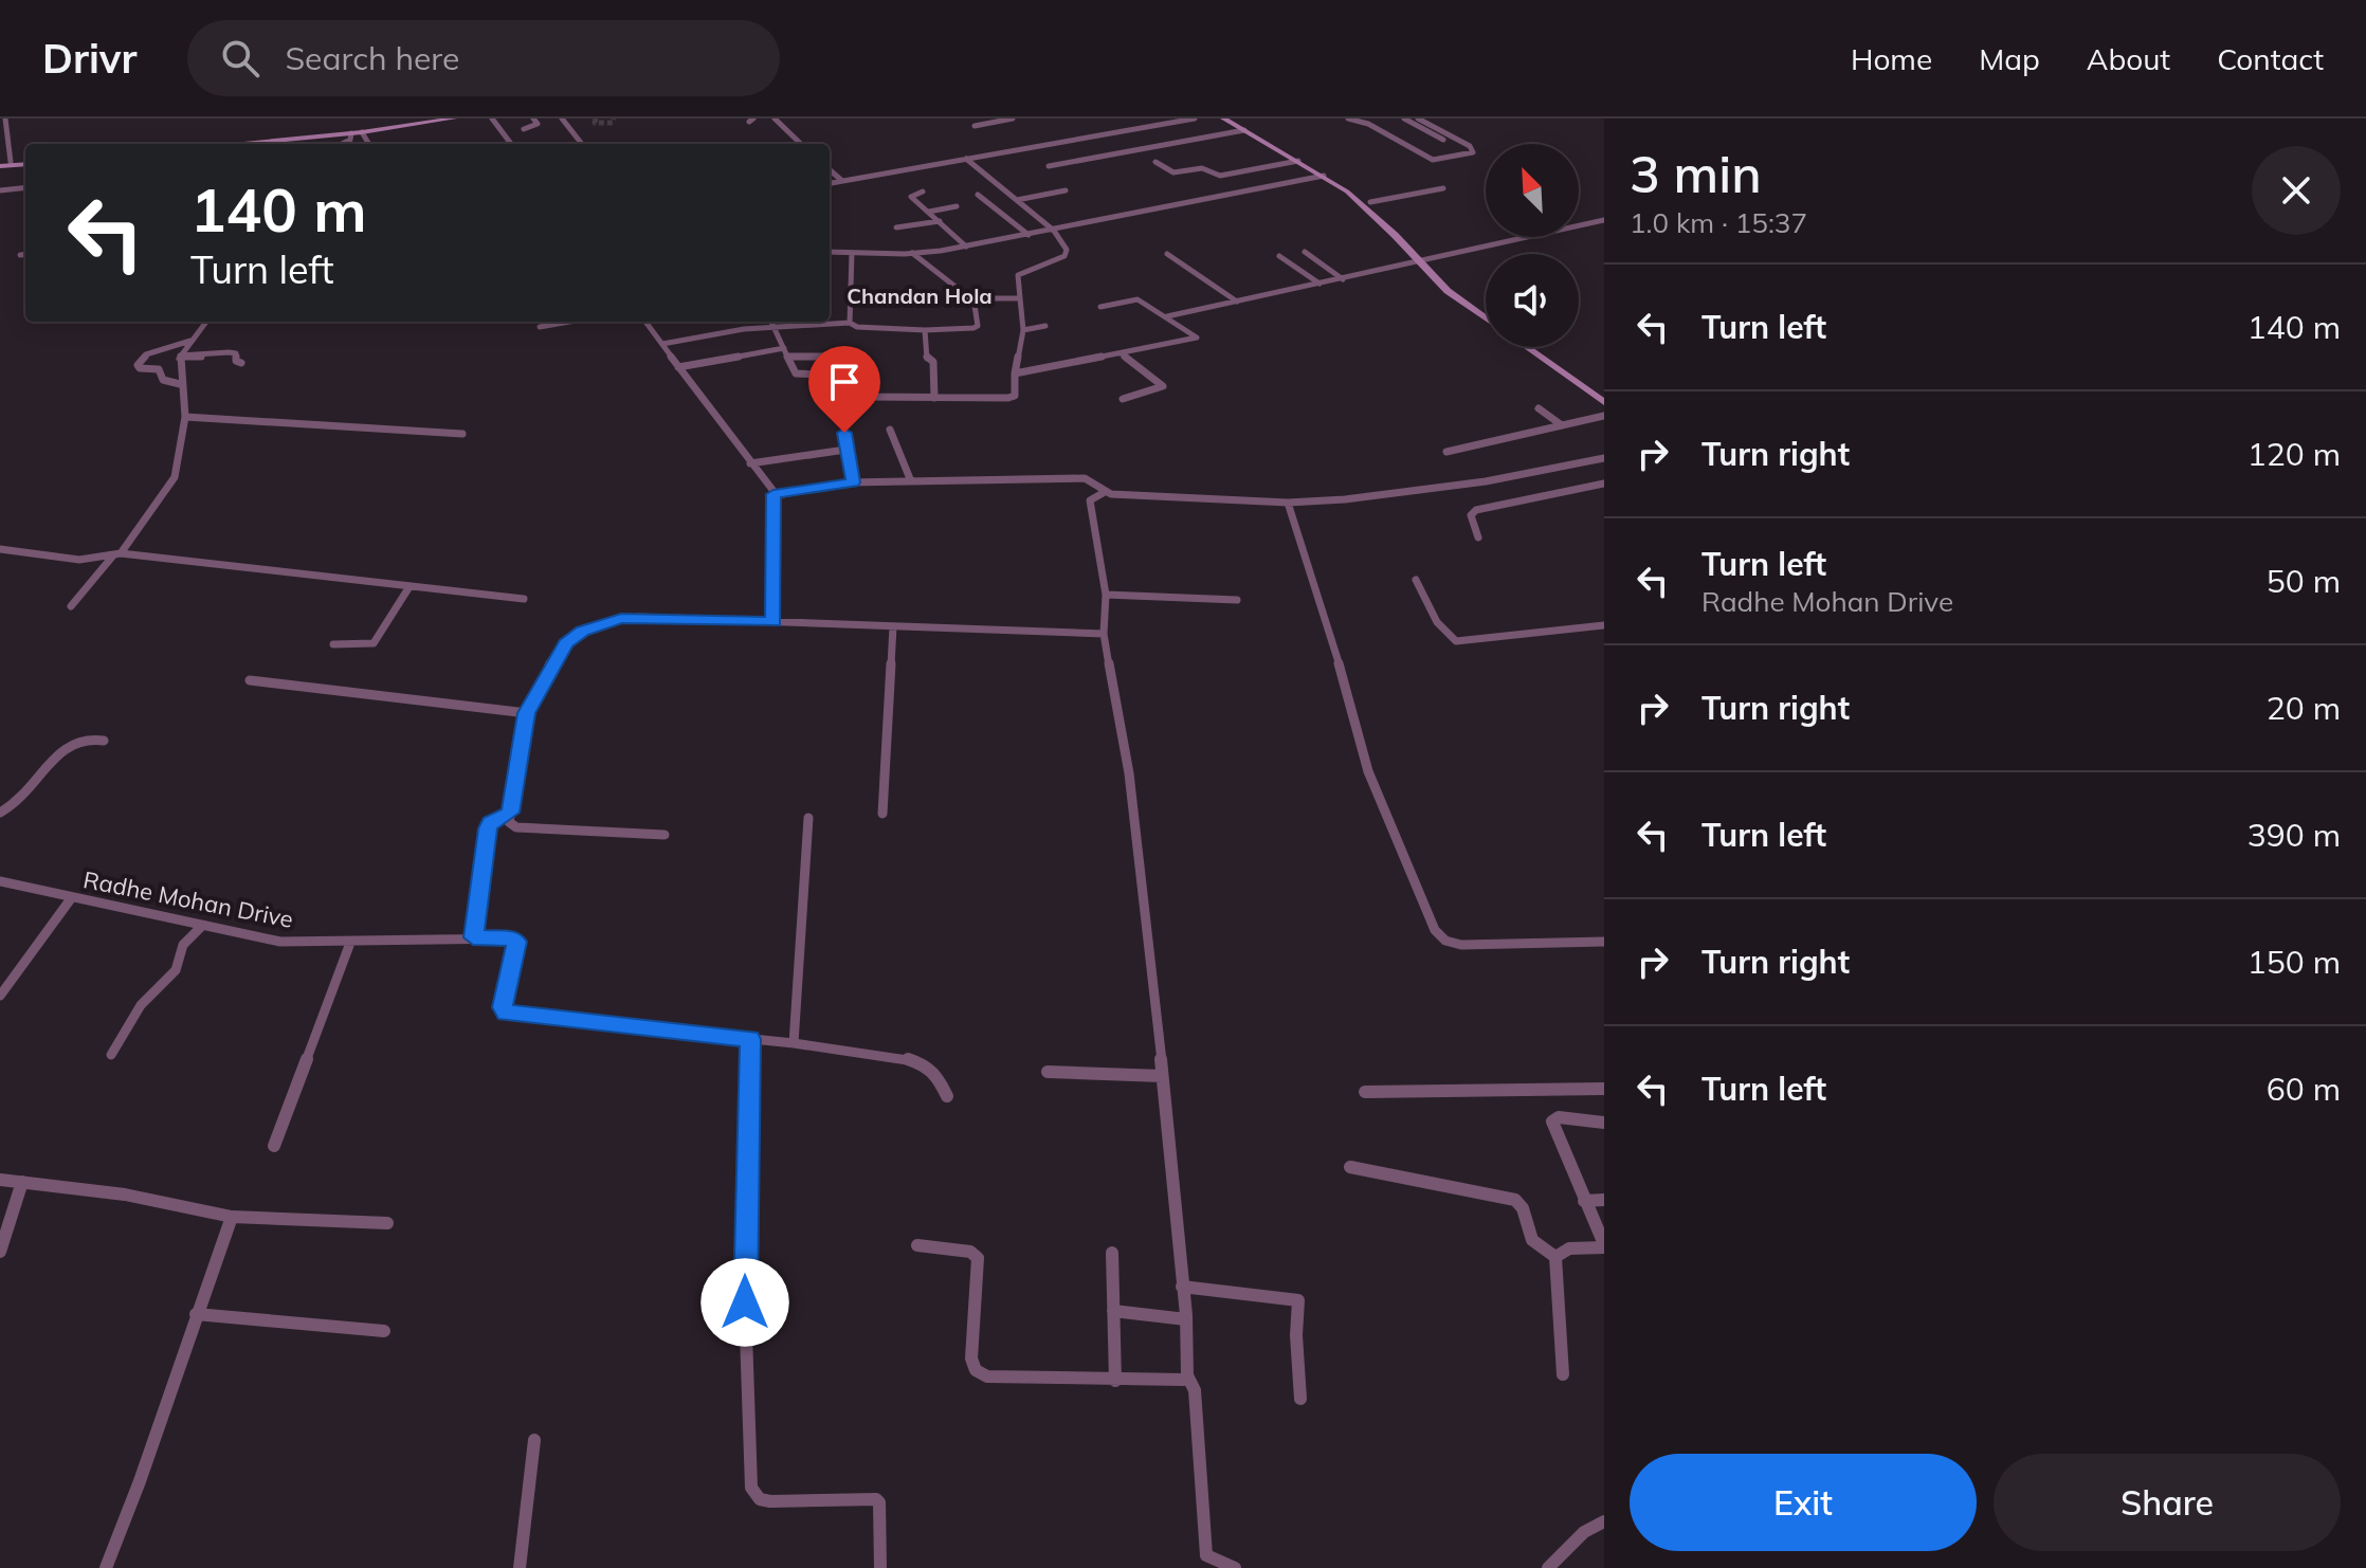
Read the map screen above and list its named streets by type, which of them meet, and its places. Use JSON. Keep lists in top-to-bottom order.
{
  "streets": {
    "street": ["Radhe Mohan Drive"]
  },
  "districts": ["Chandan Hola"],
  "north": "top left",
  "page": {
    "header": "Drivr",
    "search": "Search here",
    "nav": [
      "Home",
      "Map",
      "About",
      "Contact"
    ],
    "heading": ["3 min", "1.0 km · 15:37"],
    "turn": ["140 m", "Turn left"],
    "list": [
      {
        "name": "Turn left",
        "value": "140 m"
      },
      {
        "name": "Turn right",
        "value": "120 m"
      },
      {
        "name": "Turn left",
        "note": "Radhe Mohan Drive",
        "value": "50 m"
      },
      {
        "name": "Turn right",
        "value": "20 m"
      },
      {
        "name": "Turn left",
        "value": "390 m"
      },
      {
        "name": "Turn right",
        "value": "150 m"
      },
      {
        "name": "Turn left",
        "value": "60 m"
      }
    ],
    "buttons": ["Exit", "Share"]
  }
}
